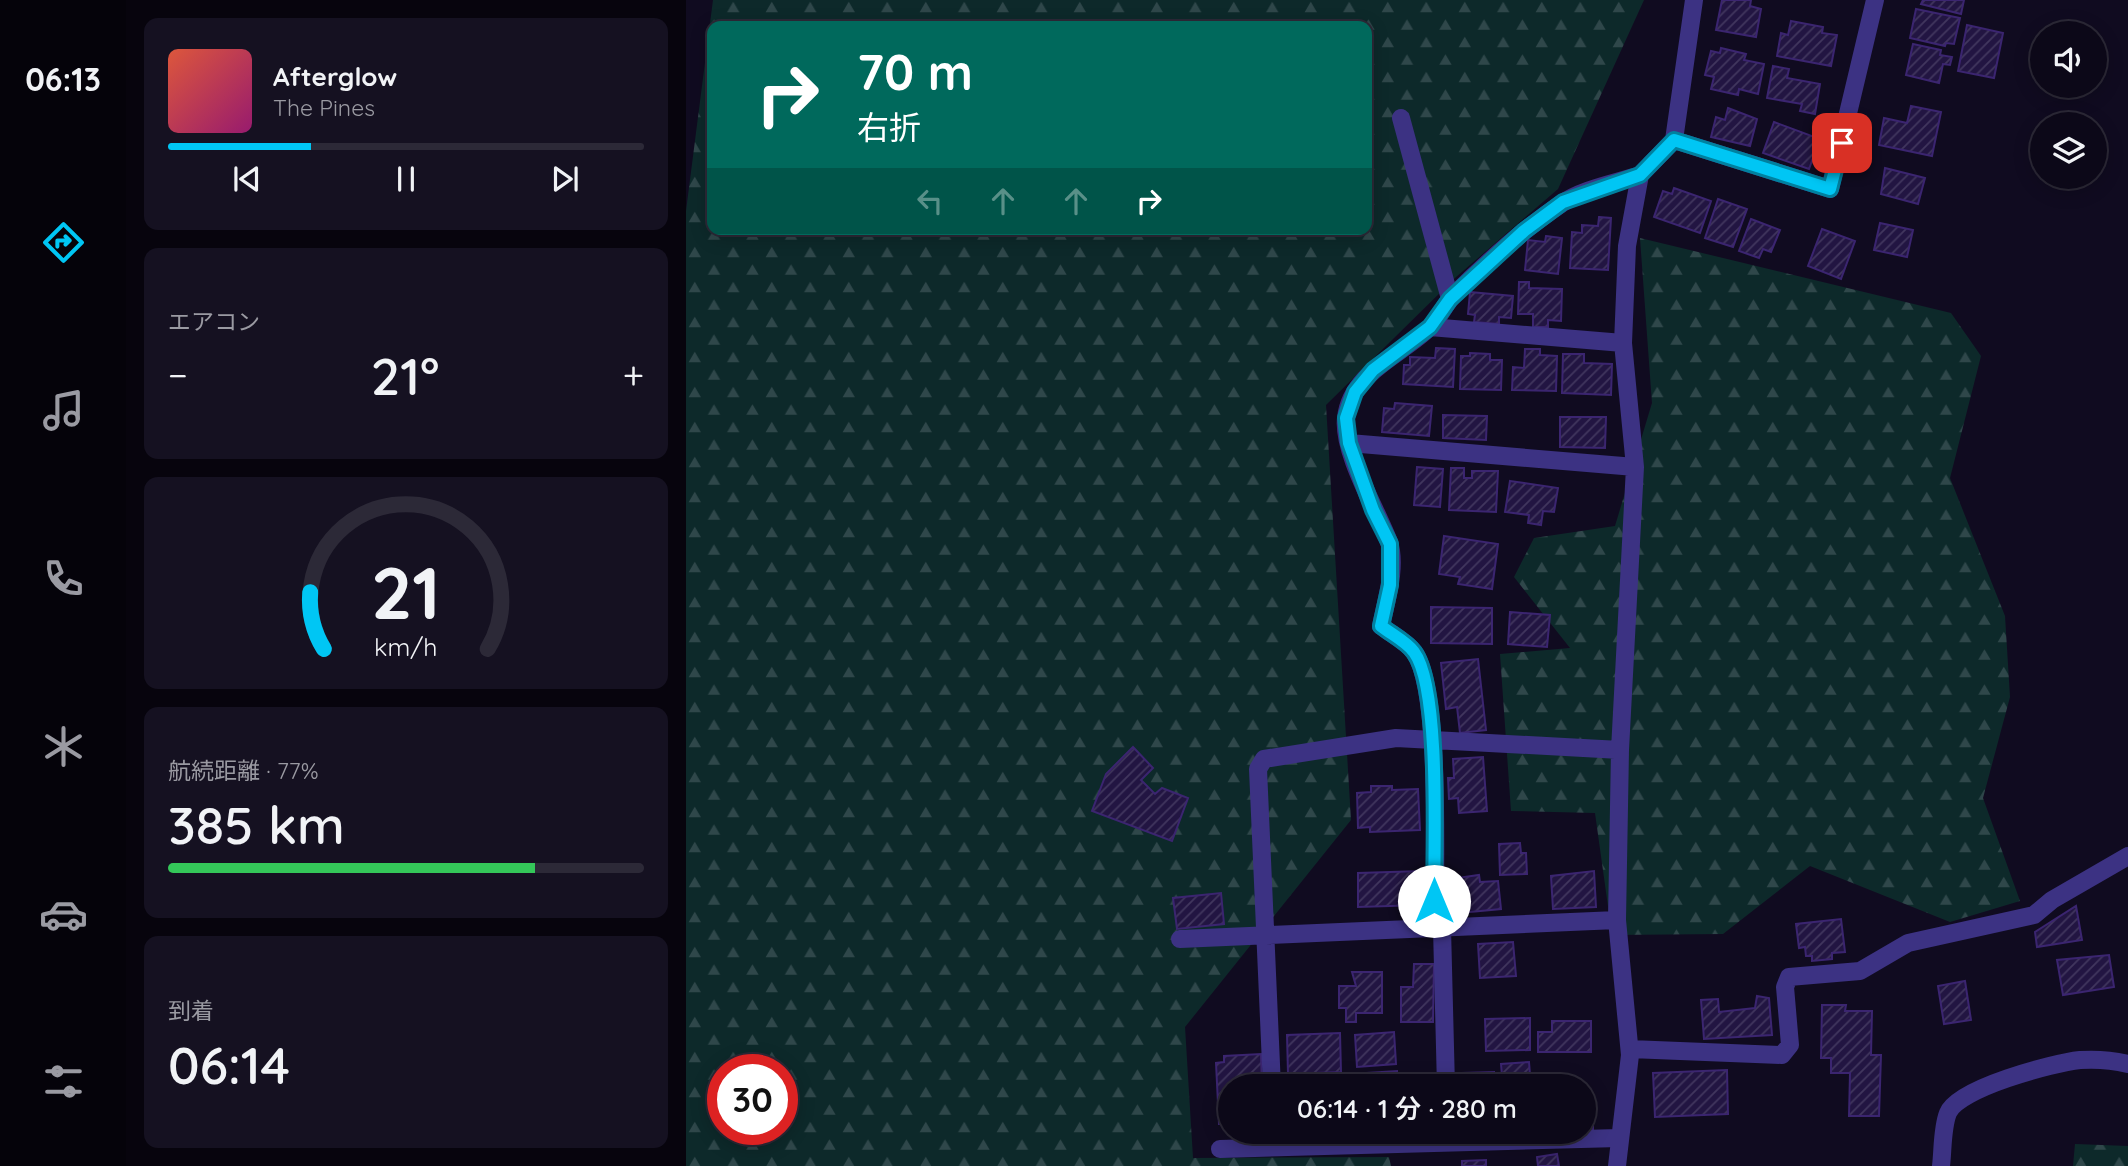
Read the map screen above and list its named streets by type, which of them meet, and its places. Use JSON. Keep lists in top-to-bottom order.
{
  "page": {
    "tabs": "06:13",
    "turn": ["70 m", "右折"],
    "song": ["Afterglow", "The Pines"],
    "tile": [
      "エアコン",
      ["航続距離 · 77%", "385 km"],
      ["到着", "06:14"]
    ],
    "heat": ["−", "21°", "+"],
    "limit": "30",
    "trip": "06:14 · 1 分 · 280 m",
    "gauge": ["21", "km/h"]
  }
}
